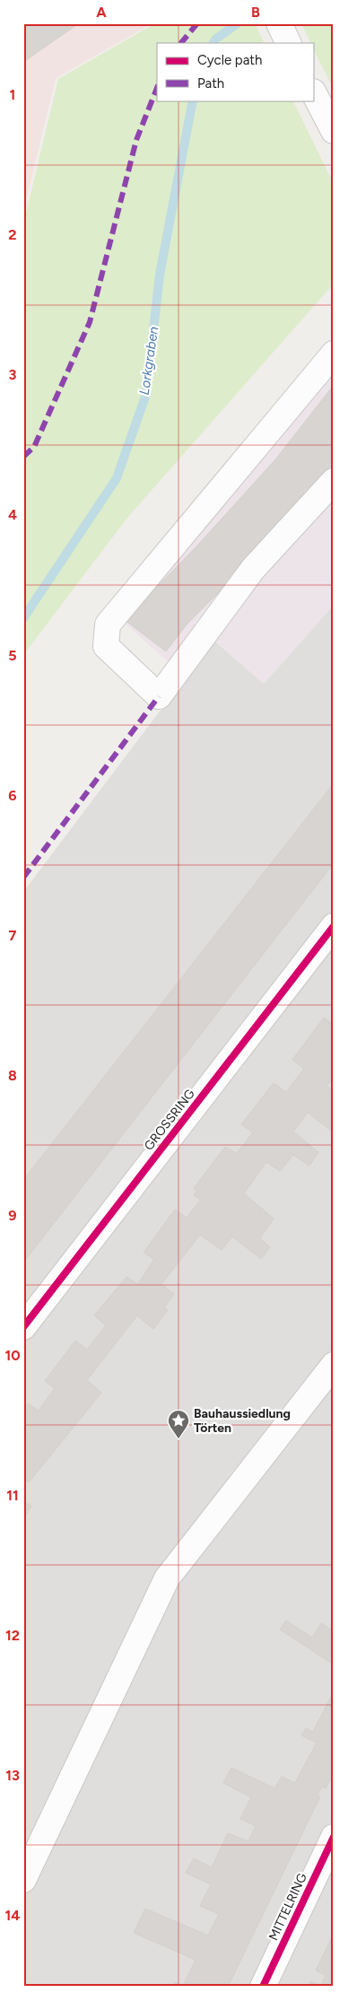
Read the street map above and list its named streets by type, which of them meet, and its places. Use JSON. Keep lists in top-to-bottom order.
{
  "streets": {
    "street": ["GROSSRING", "MITTELRING"]
  },
  "water": ["Lorkgraben"],
  "places": {
    "place": ["Bauhaussiedlung Törten"]
  },
  "legend": ["Cycle path", "Path"],
  "grid": {
    "columns": ["A", "B"],
    "rows": [
      "1",
      "2",
      "3",
      "4",
      "5",
      "6",
      "7",
      "8",
      "9",
      "10",
      "11",
      "12",
      "13",
      "14"
    ]
  }
}
